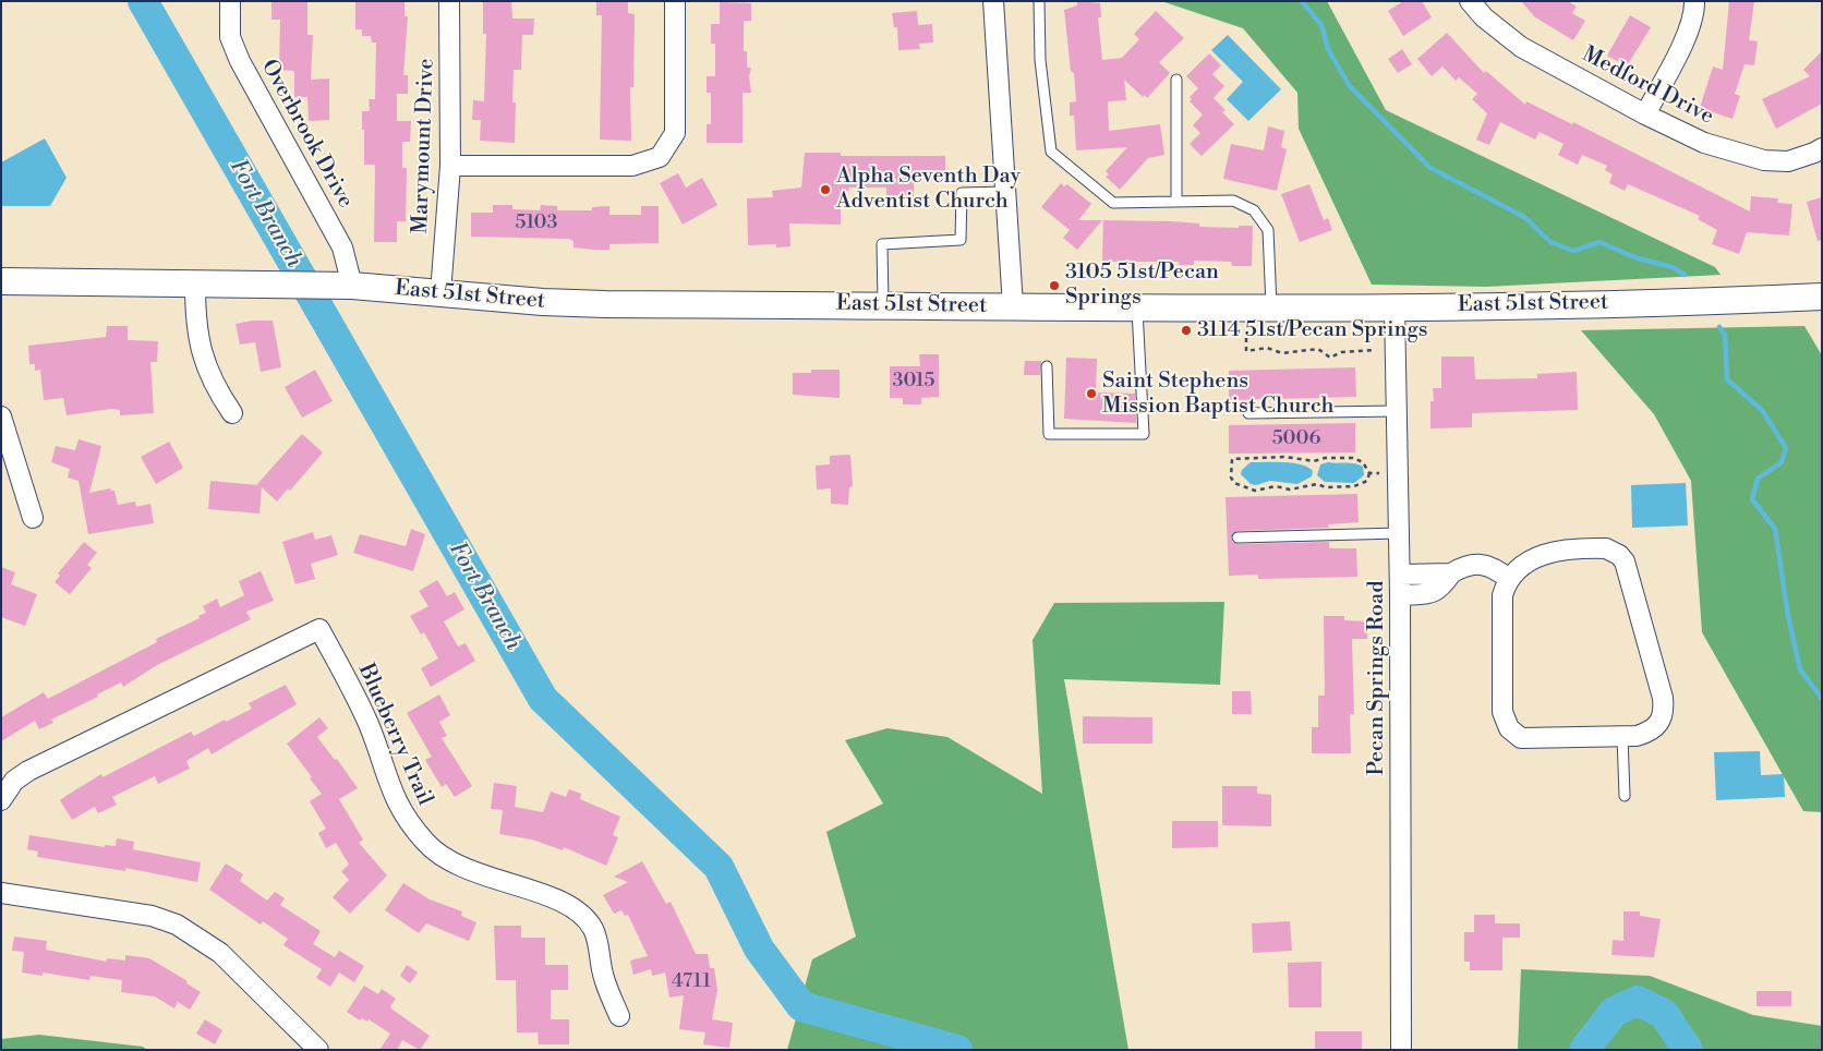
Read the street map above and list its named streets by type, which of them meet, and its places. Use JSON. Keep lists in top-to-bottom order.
{
  "streets": {
    "main road": ["East 51st Street"],
    "street": [
      "Medford Drive",
      "Overbrook Drive",
      "Marymount Drive",
      "Pecan Springs Road",
      "Blueberry Trail"
    ]
  },
  "crossings": [
    ["Overbrook Drive", "East 51st Street"],
    ["Marymount Drive", "East 51st Street"],
    ["East 51st Street", "Pecan Springs Road"]
  ],
  "water": ["Fort Branch"],
  "places": [
    "Alpha Seventh Day Adventist Church",
    "3105 51st/Pecan Springs",
    "3114 51st/Pecan Springs",
    "Saint Stephens Mission Baptist Church"
  ],
  "house_numbers": [
    "5103",
    "3015",
    "5006",
    "4711"
  ]
}
